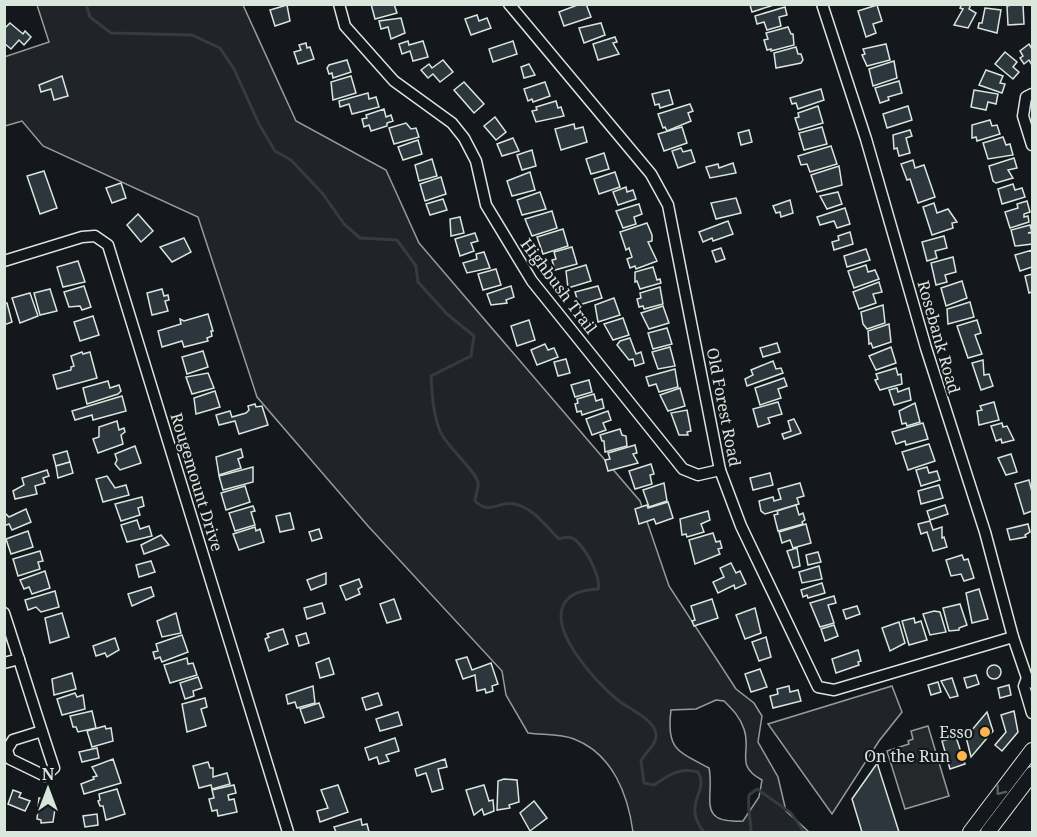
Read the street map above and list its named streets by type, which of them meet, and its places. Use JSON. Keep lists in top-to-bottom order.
{
  "streets": {
    "street": [
      "Highbush Trail",
      "Rosebank Road",
      "Old Forest Road",
      "Rougemount Drive"
    ]
  },
  "crossings": [
    ["Highbush Trail", "Old Forest Road"],
    ["Rosebank Road", "Old Forest Road"]
  ],
  "places": ["Esso", "On the Run"],
  "north": "top"
}
